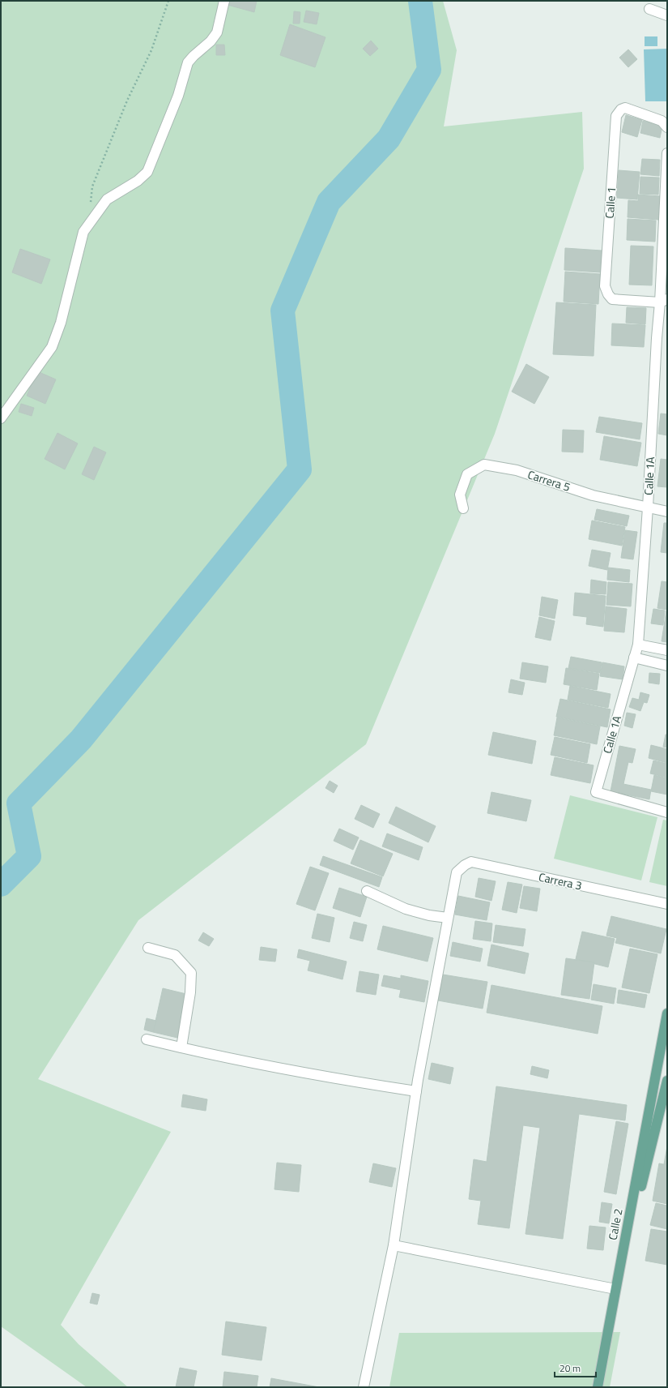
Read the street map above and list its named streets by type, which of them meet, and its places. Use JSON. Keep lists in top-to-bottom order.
{
  "streets": {
    "main road": ["Calle 2"],
    "street": [
      "Calle 1",
      "Calle 1A",
      "Carrera 5",
      "Carrera 3"
    ]
  },
  "crossings": [
    ["Calle 1", "Calle 1A"],
    ["Calle 1A", "Carrera 5"]
  ],
  "scale_bar": "20 m"
}
